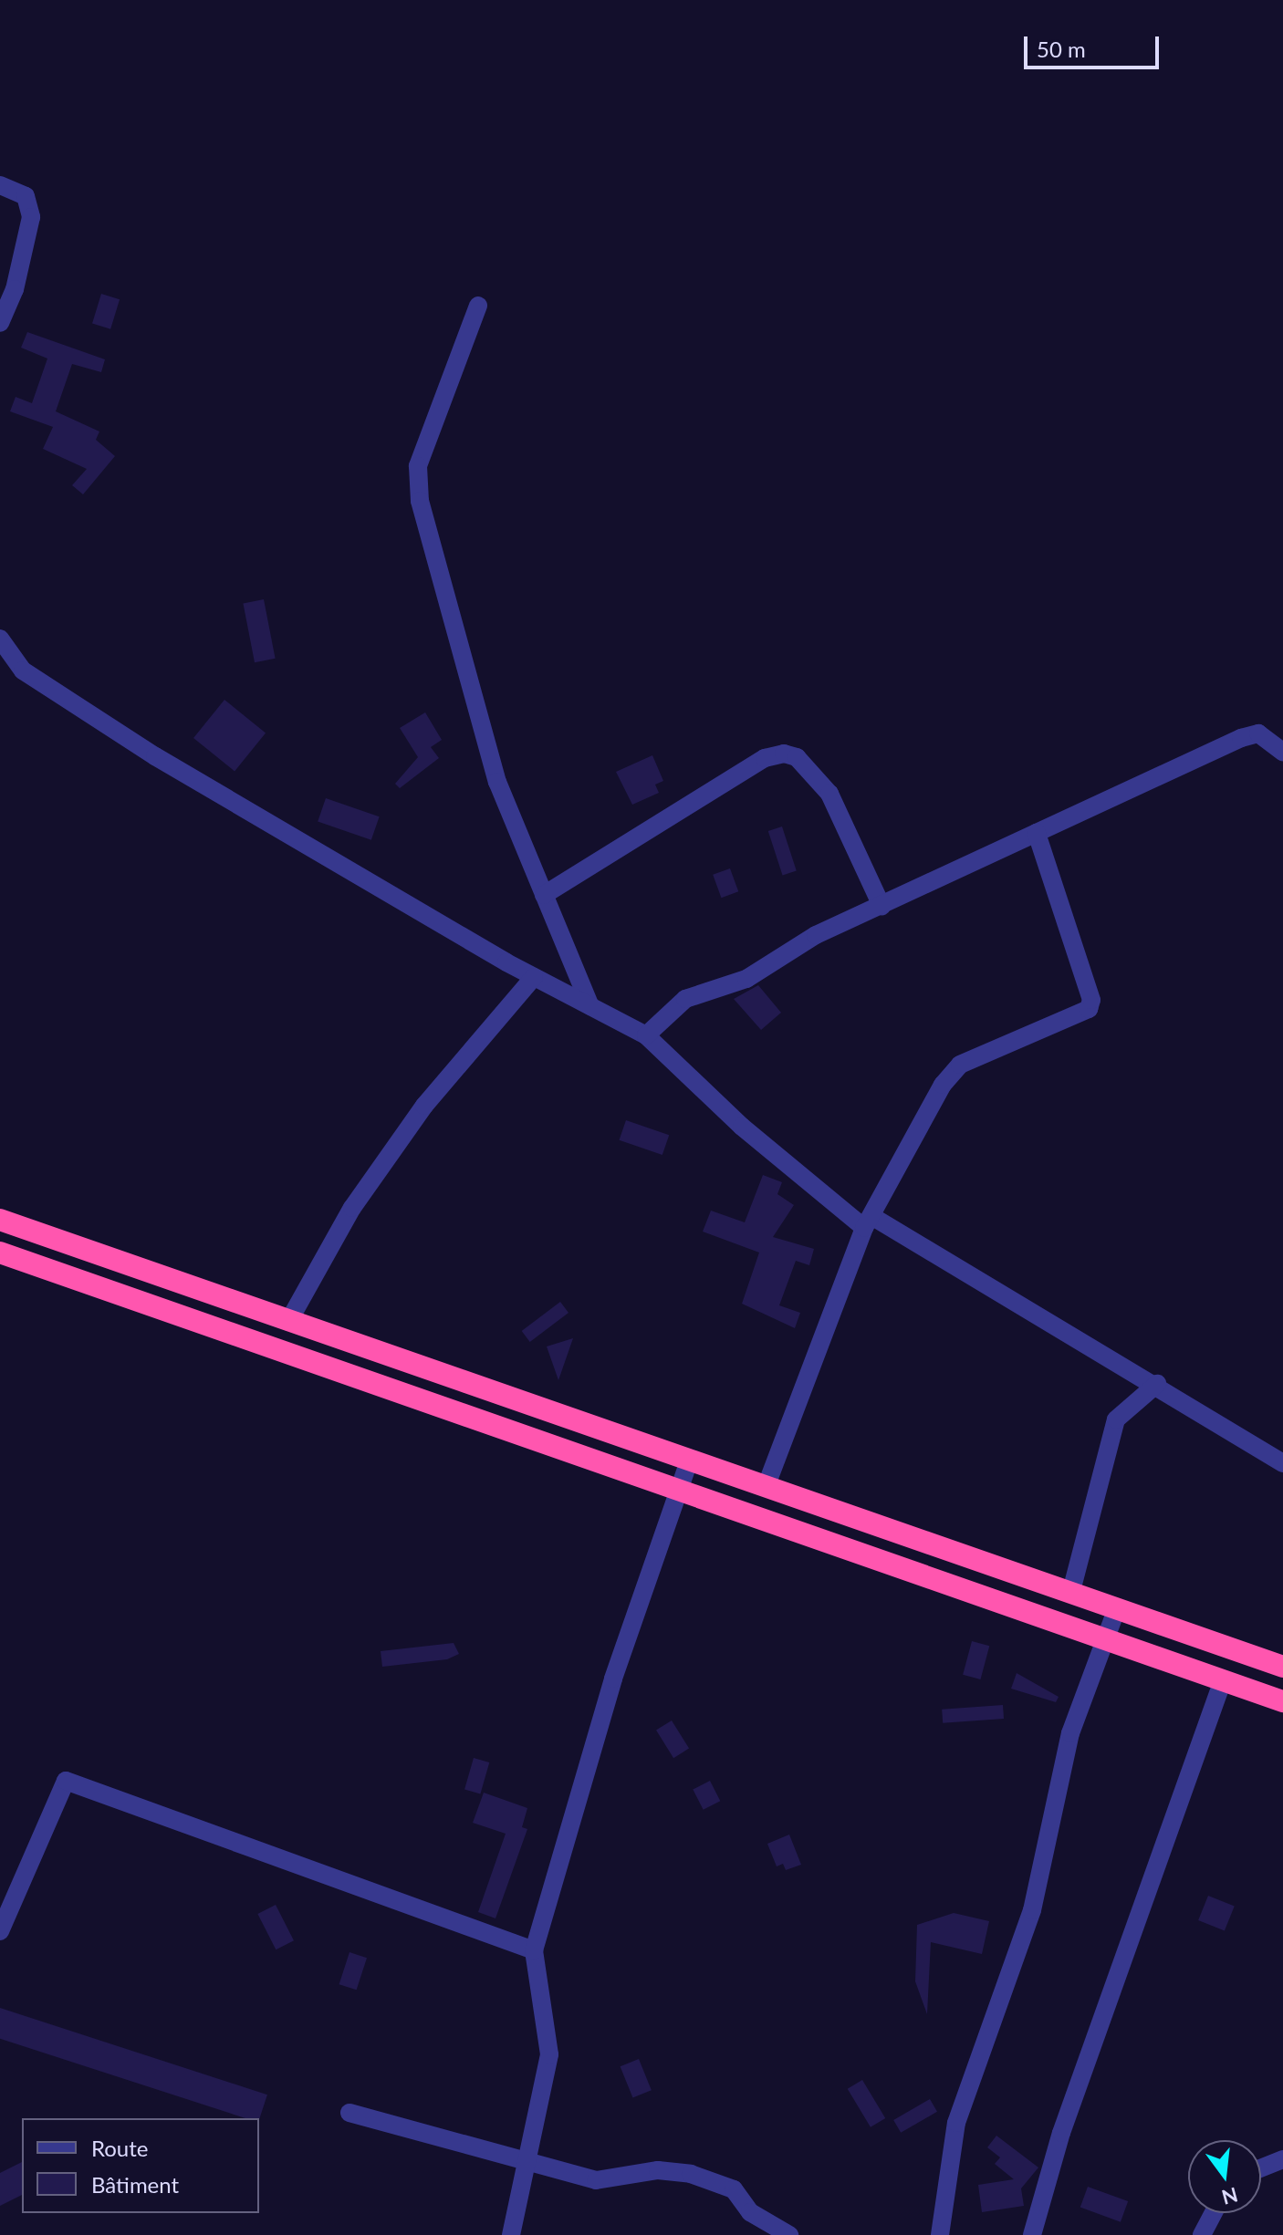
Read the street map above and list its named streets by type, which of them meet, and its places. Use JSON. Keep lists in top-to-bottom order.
{
  "legend": ["Route", "Bâtiment"],
  "scale_bar": "50 m",
  "north": "bottom"
}
